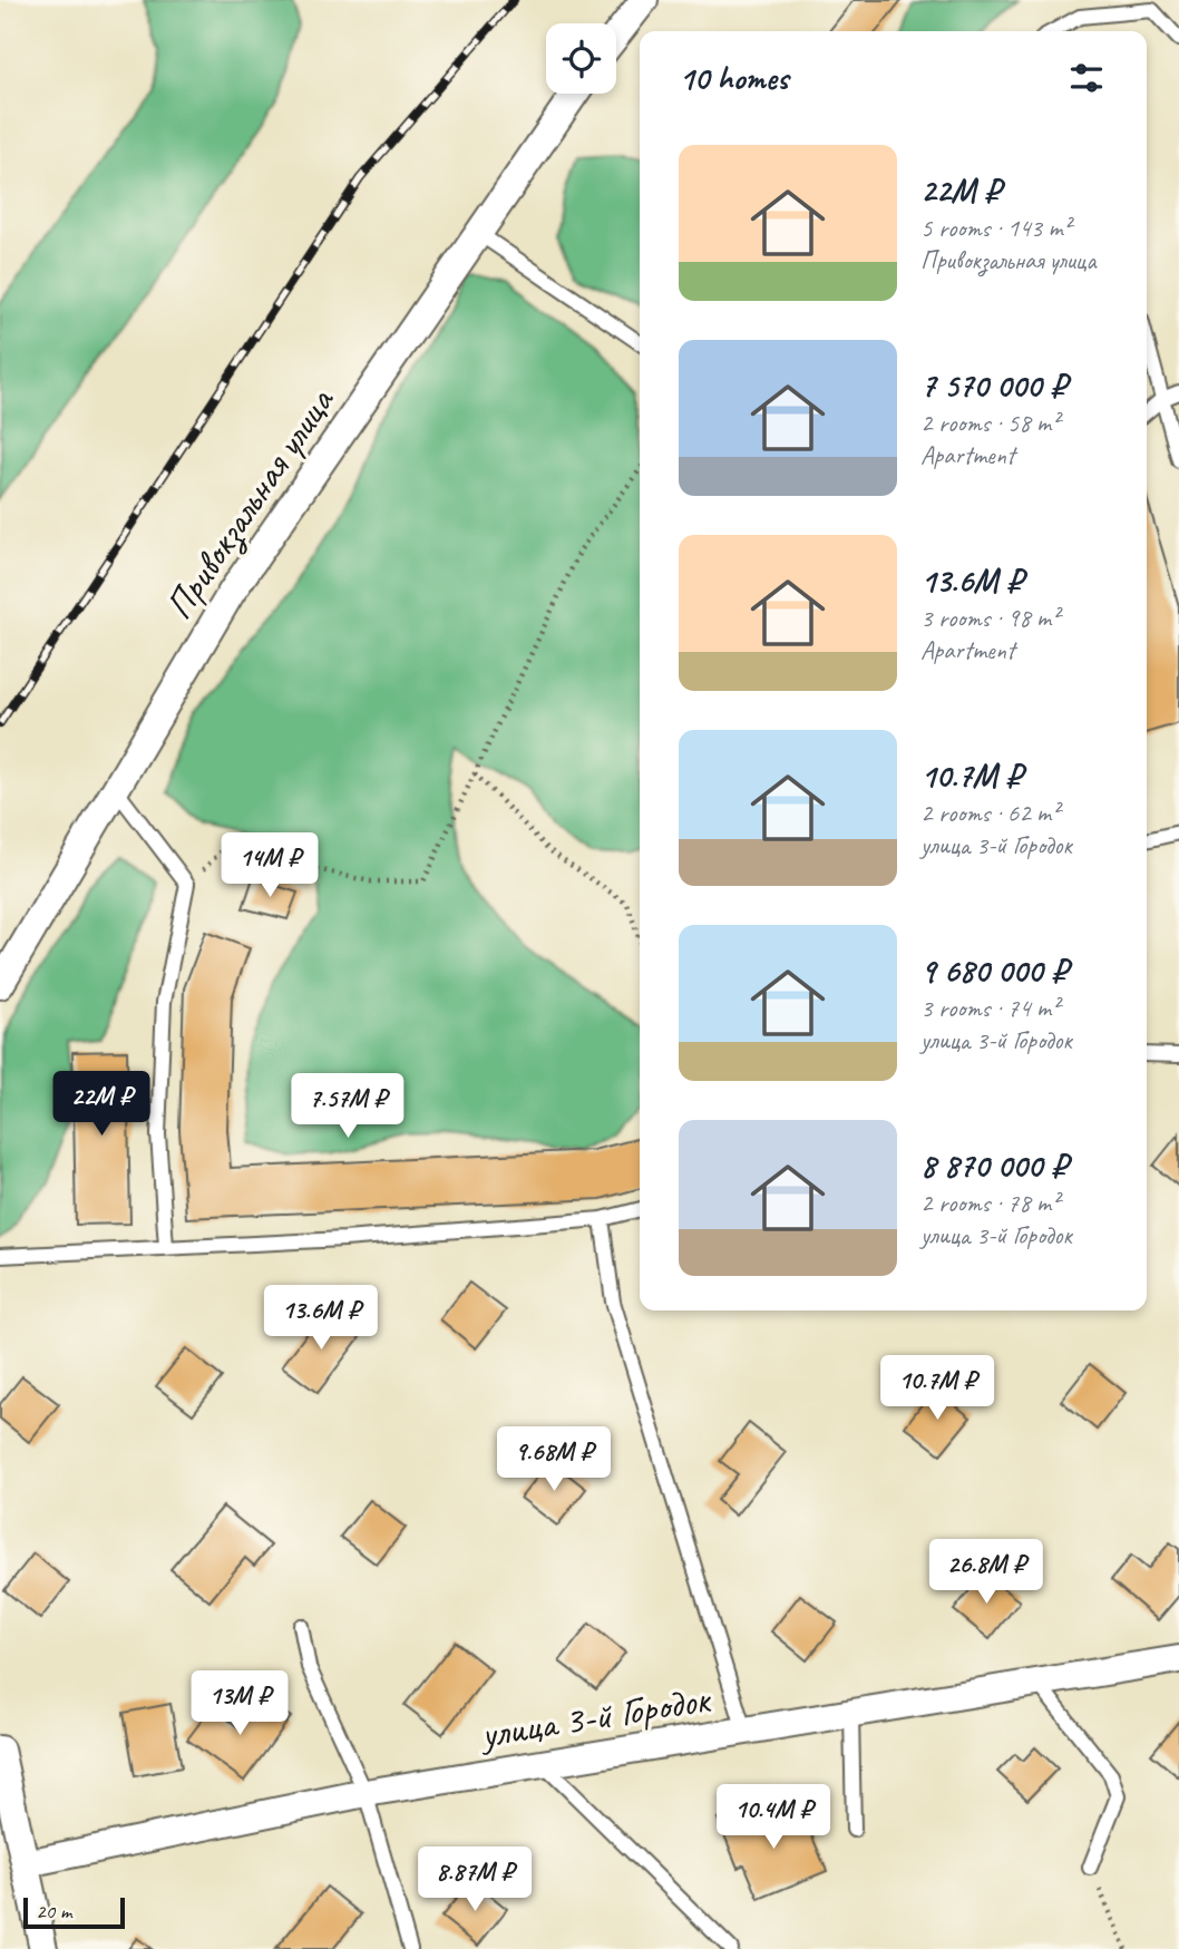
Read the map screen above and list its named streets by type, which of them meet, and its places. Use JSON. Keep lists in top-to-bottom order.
{
  "streets": {
    "street": ["Привокзальная улица", "улица 3-й Городок"]
  },
  "scale_bar": "20 m",
  "page": {
    "heading": "10 homes",
    "list": [
      {
        "name": "22M ₽",
        "note": "5 rooms · 143 m² · Привокзальная улица"
      },
      {
        "name": "7 570 000 ₽",
        "note": "2 rooms · 58 m² · Apartment"
      },
      {
        "name": "13.6M ₽",
        "note": "3 rooms · 98 m² · Apartment"
      },
      {
        "name": "10.7M ₽",
        "note": "2 rooms · 62 m² · улица 3-й Городок"
      },
      {
        "name": "9 680 000 ₽",
        "note": "3 rooms · 74 m² · улица 3-й Городок"
      },
      {
        "name": "8 870 000 ₽",
        "note": "2 rooms · 78 m² · улица 3-й Городок"
      }
    ],
    "price": [
      "14M ₽",
      "22M ₽",
      "7.57M ₽",
      "13.6M ₽",
      "10.7M ₽",
      "9.68M ₽",
      "26.8M ₽",
      "13M ₽",
      "10.4M ₽",
      "8.87M ₽"
    ],
    "scale": "20 m"
  }
}
